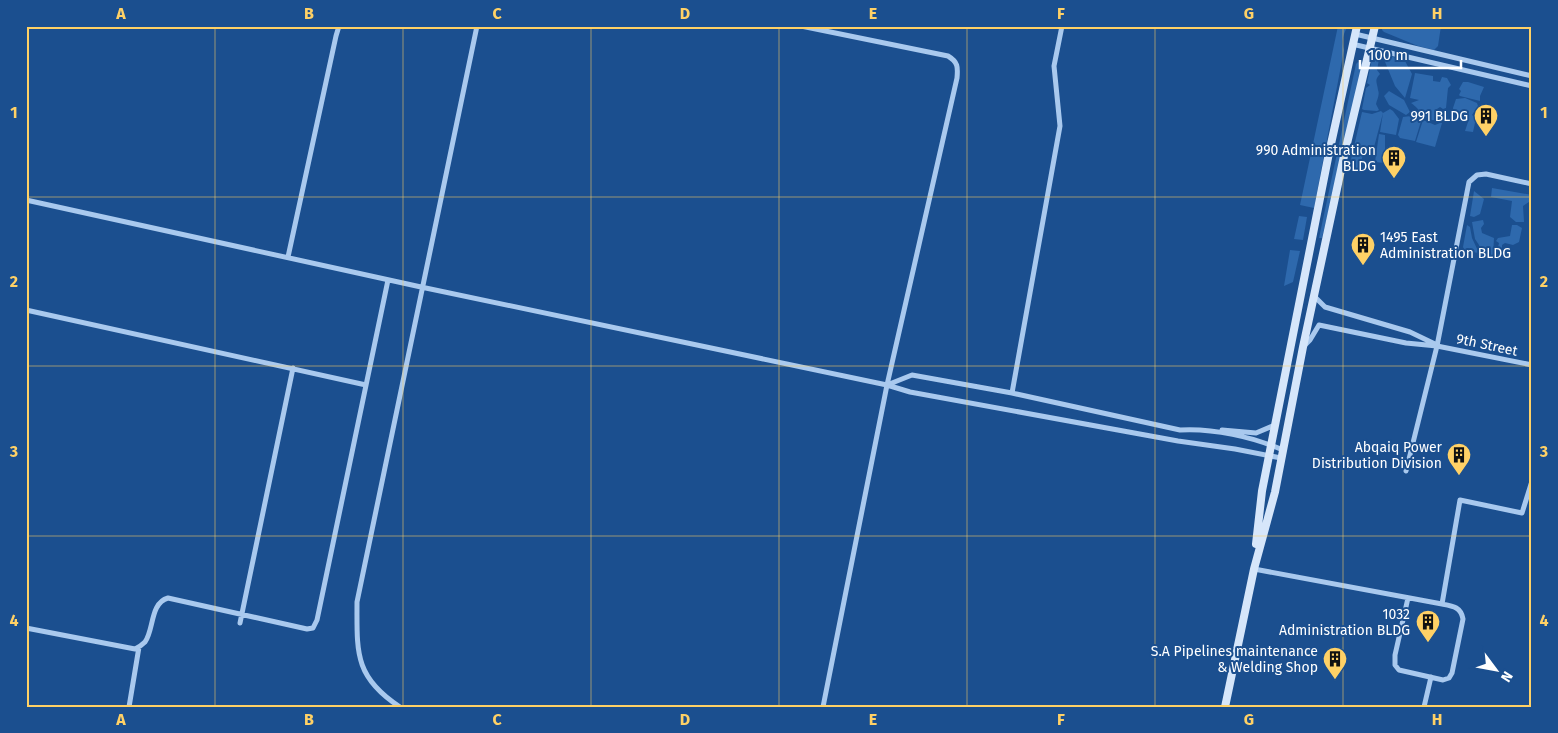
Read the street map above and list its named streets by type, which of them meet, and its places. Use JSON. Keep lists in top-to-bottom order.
{
  "streets": {
    "street": ["9th Street"]
  },
  "places": {
    "building": [
      "991 BLDG",
      "990 Administration BLDG",
      "1495 East Administration BLDG",
      "Abqaiq Power Distribution Division",
      "1032 Administration BLDG",
      "S.A Pipelines maintenance & Welding Shop"
    ]
  },
  "scale_bar": "100 m",
  "north": "bottom right",
  "grid": {
    "columns": [
      "A",
      "B",
      "C",
      "D",
      "E",
      "F",
      "G",
      "H"
    ],
    "rows": [
      "1",
      "2",
      "3",
      "4"
    ]
  }
}
